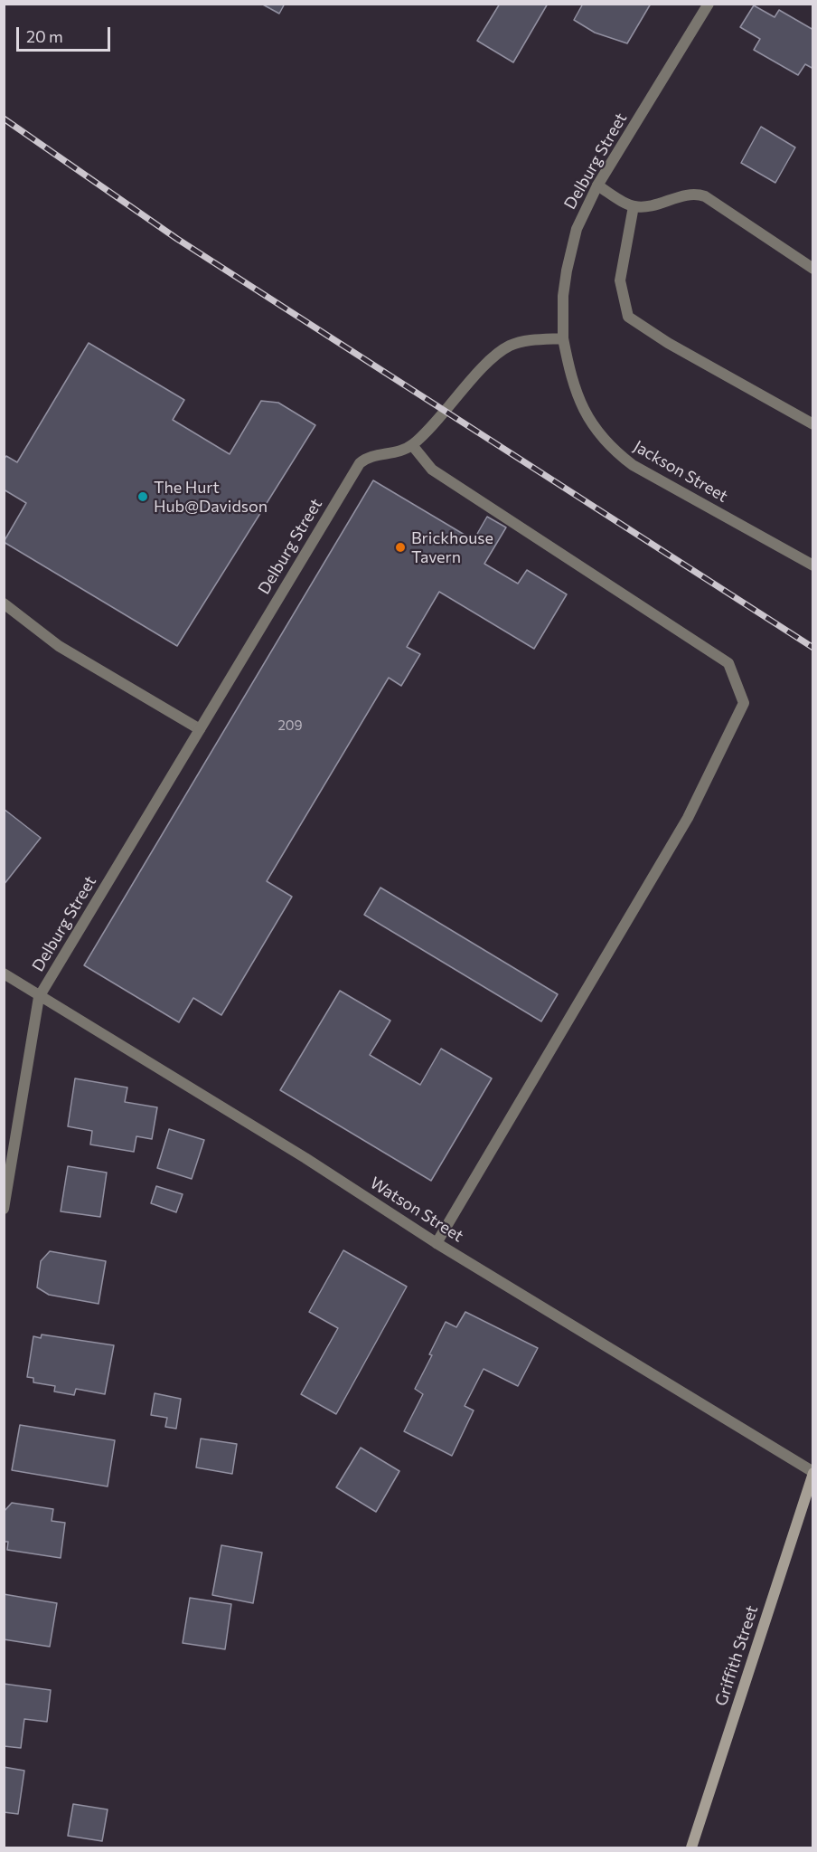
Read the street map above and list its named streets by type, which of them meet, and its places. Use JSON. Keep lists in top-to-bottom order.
{
  "streets": {
    "main road": ["Griffith Street"],
    "street": ["Delburg Street", "Jackson Street", "Watson Street"]
  },
  "crossings": [
    ["Delburg Street", "Jackson Street"],
    ["Delburg Street", "Watson Street"],
    ["Watson Street", "Griffith Street"]
  ],
  "places": ["The Hurt Hub@Davidson", "Brickhouse Tavern"],
  "house_numbers": ["209"],
  "scale_bar": "20 m"
}
